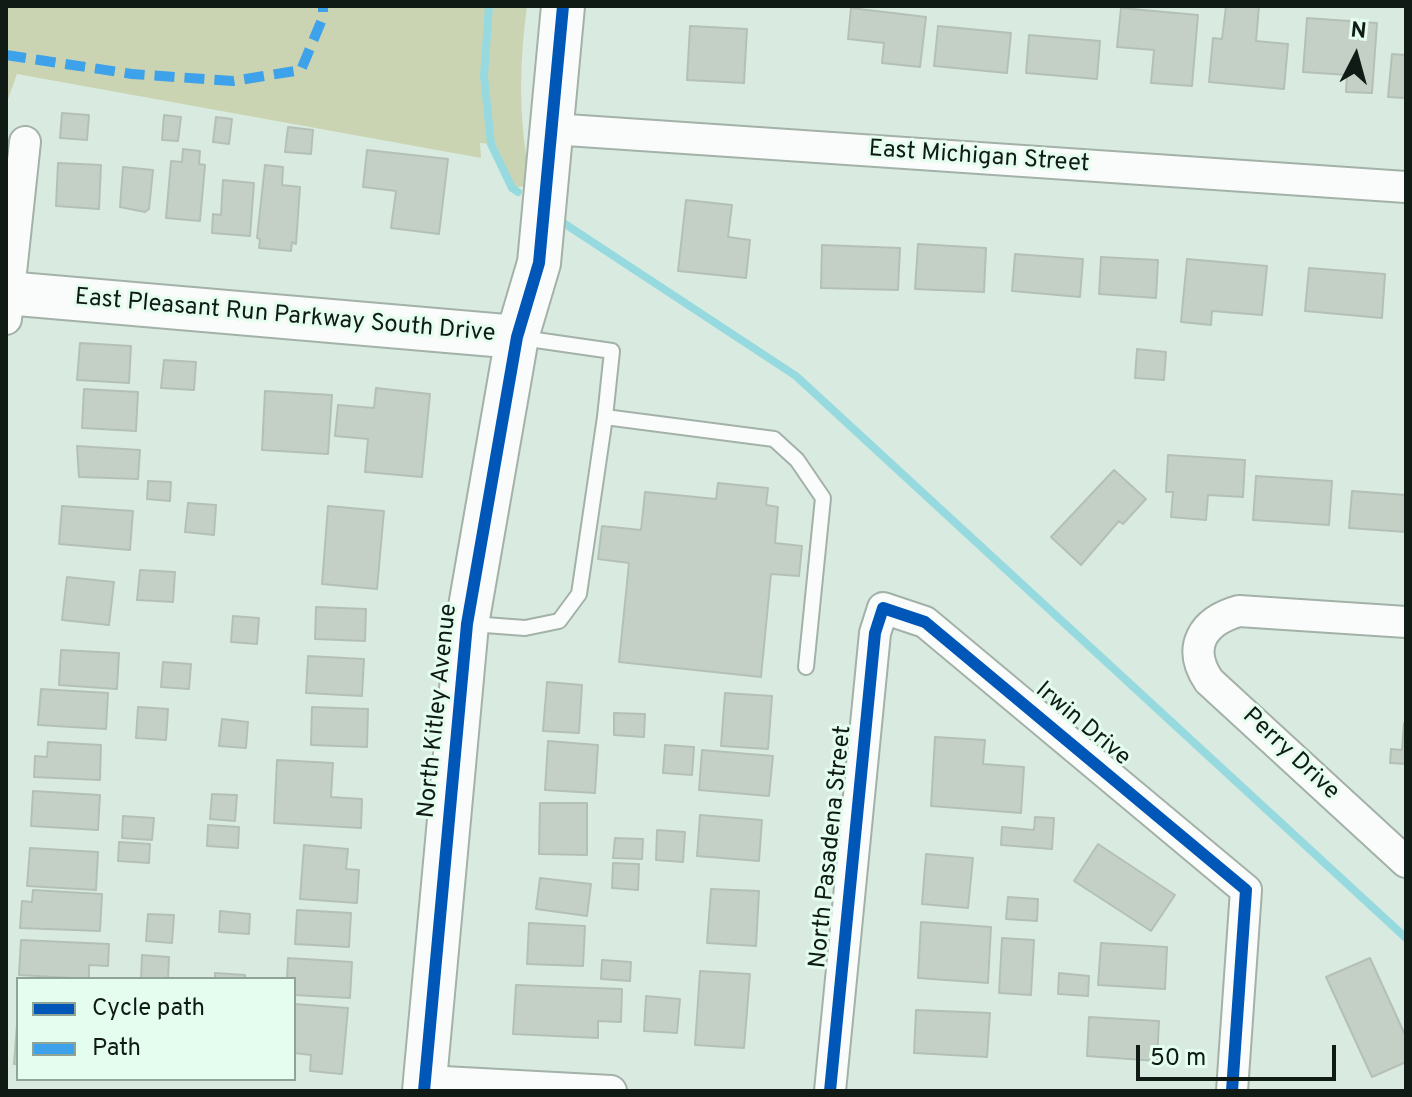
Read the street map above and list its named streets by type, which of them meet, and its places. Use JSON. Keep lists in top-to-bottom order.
{
  "streets": {
    "street": [
      "East Michigan Street",
      "East Pleasant Run Parkway South Drive",
      "North Kitley Avenue",
      "Irwin Drive",
      "Perry Drive",
      "North Pasadena Street"
    ]
  },
  "crossings": [
    ["East Michigan Street", "East Pleasant Run Parkway South Drive"],
    ["East Pleasant Run Parkway South Drive", "North Kitley Avenue"],
    ["Irwin Drive", "North Pasadena Street"]
  ],
  "legend": ["Cycle path", "Path"],
  "scale_bar": "50 m",
  "north": "top"
}
